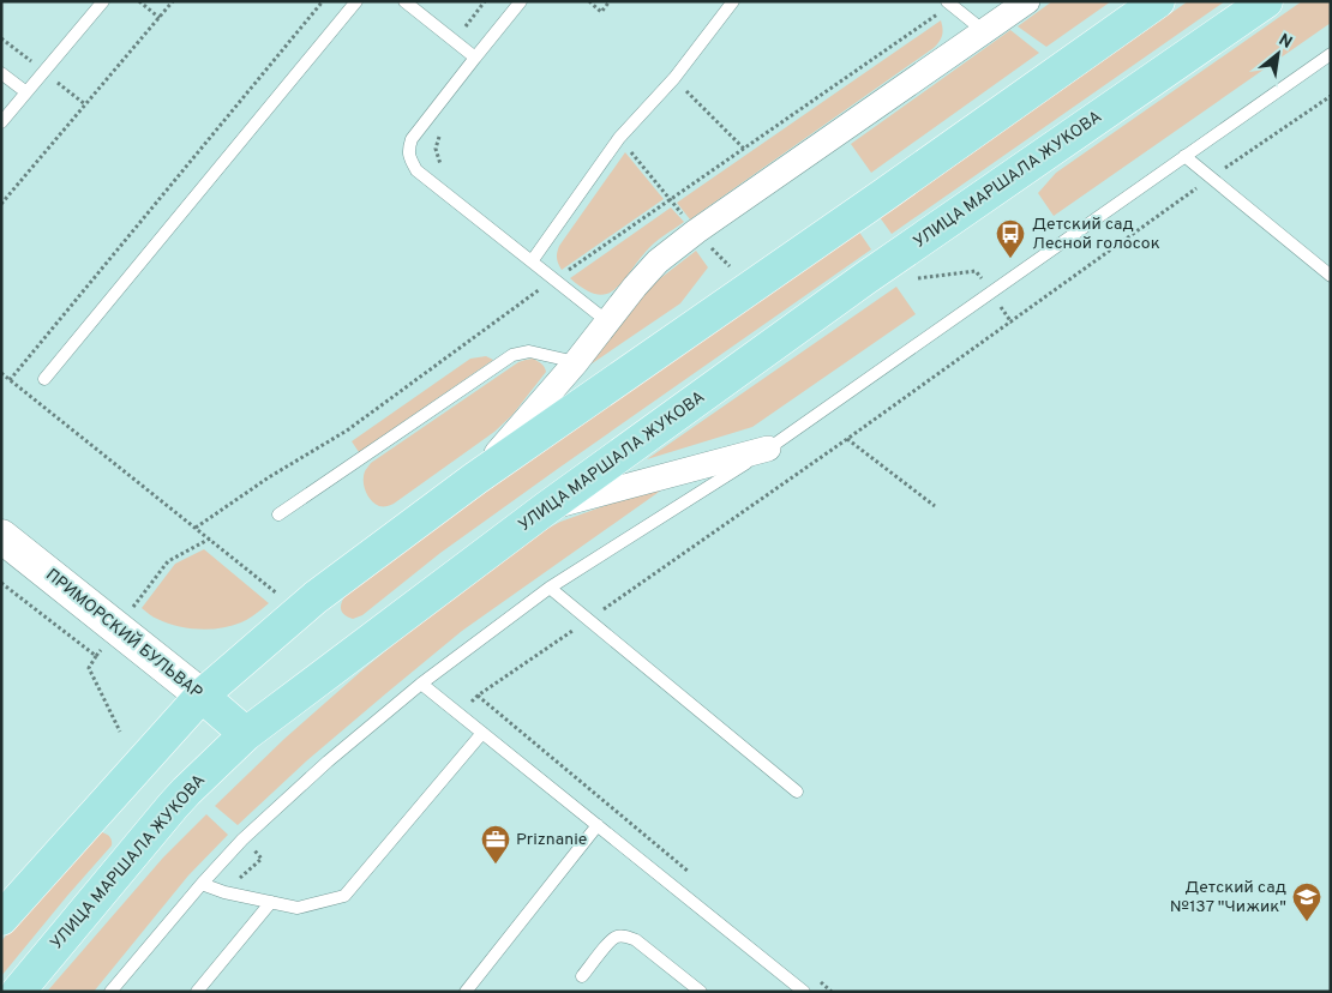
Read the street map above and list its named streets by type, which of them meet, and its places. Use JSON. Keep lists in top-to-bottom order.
{
  "streets": {
    "main road": ["УЛИЦА МАРШАЛА ЖУКОВА", "ПРИМОРСКИЙ БУЛЬВАР"]
  },
  "crossings": [
    ["УЛИЦА МАРШАЛА ЖУКОВА", "ПРИМОРСКИЙ БУЛЬВАР"]
  ],
  "places": {
    "bus stop": ["Детский сад Лесной голосок"],
    "office": ["Priznanie"],
    "school or university": ["Детский сад №137 \"Чижик\""]
  },
  "north": "top right"
}
